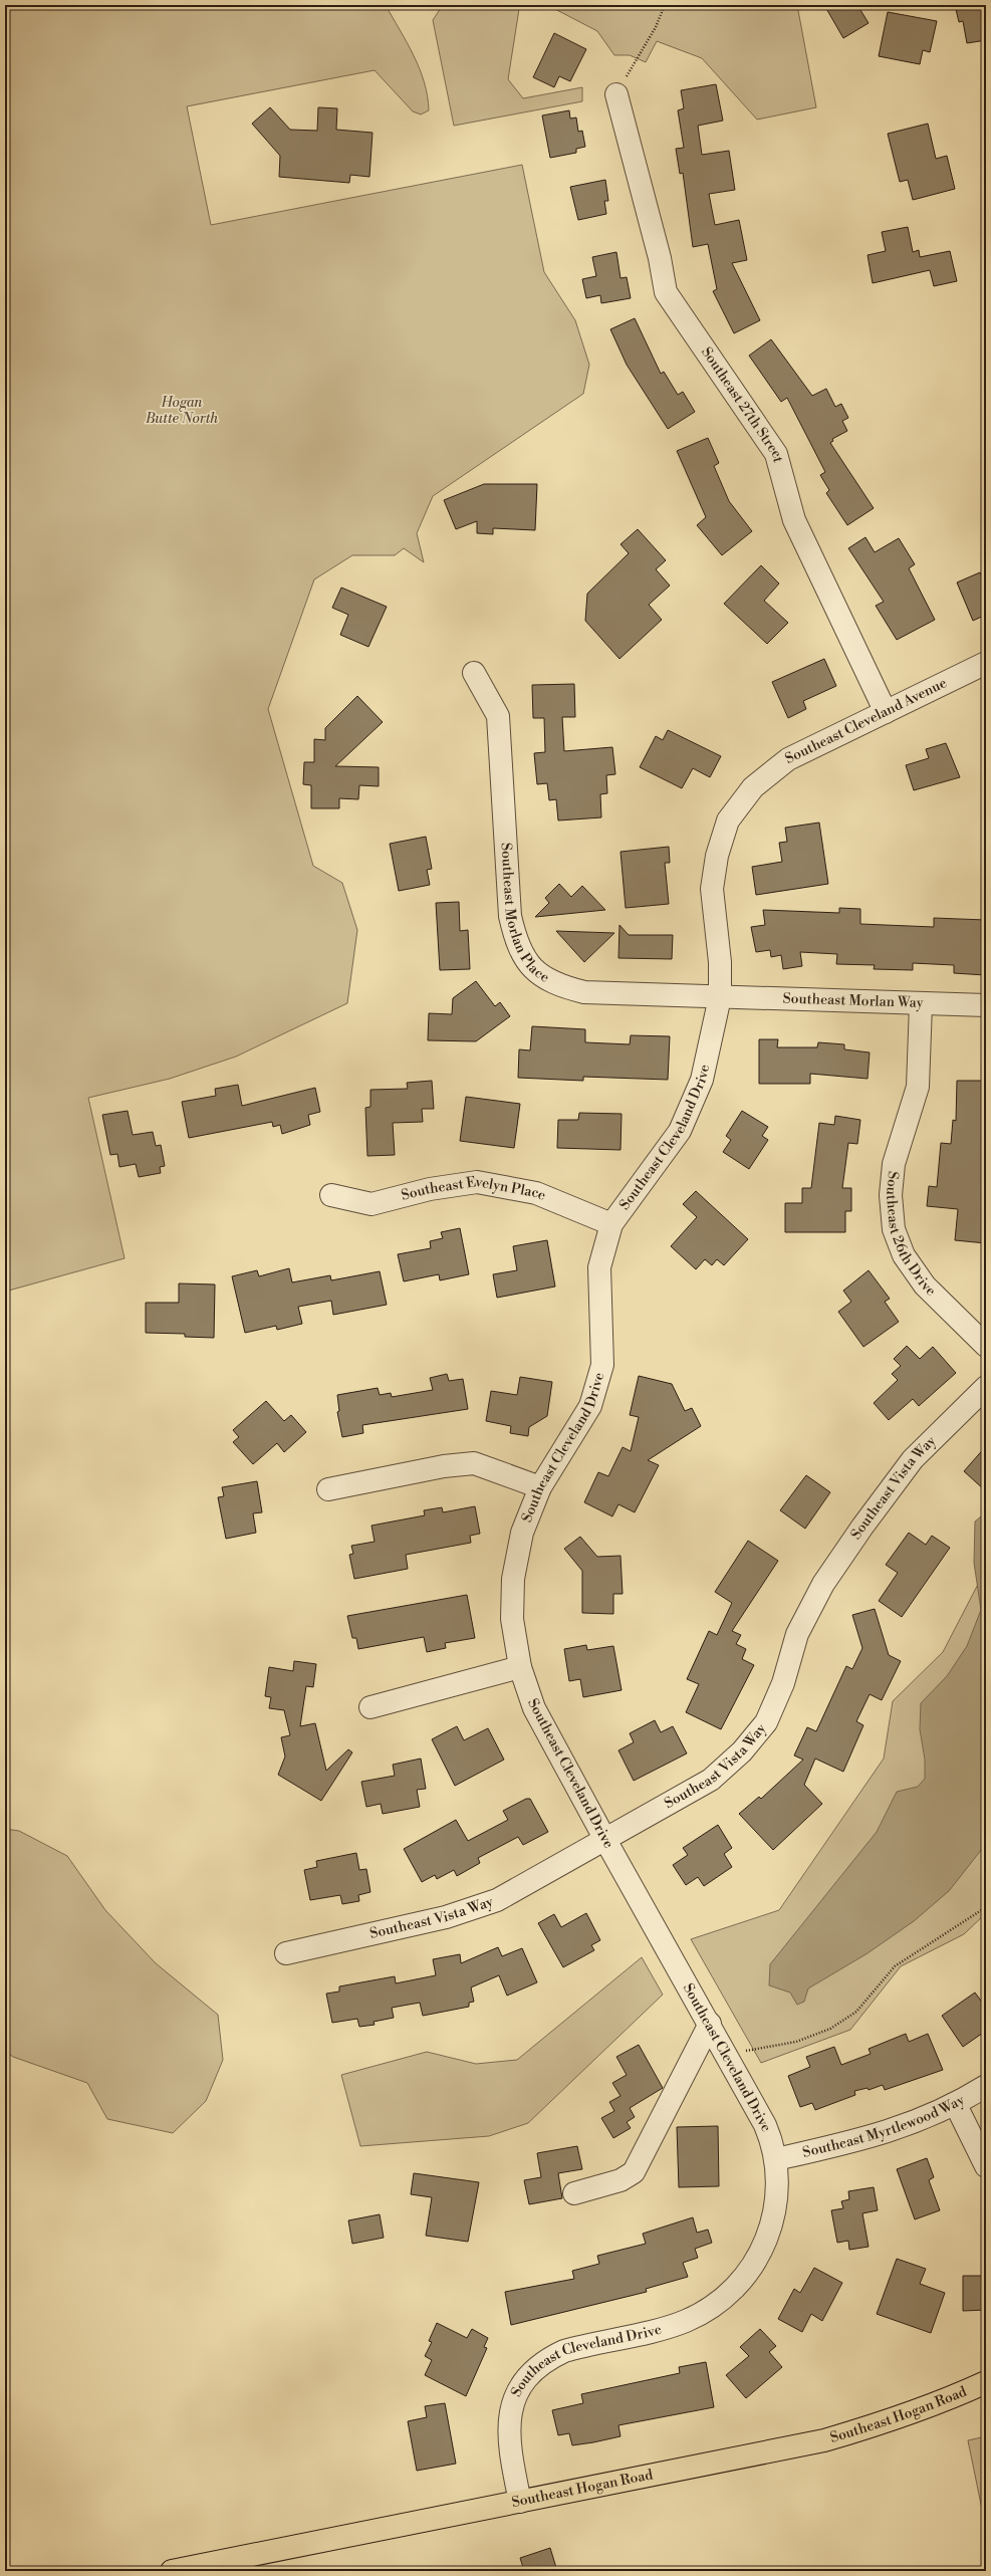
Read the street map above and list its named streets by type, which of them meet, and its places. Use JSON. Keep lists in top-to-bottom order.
{
  "streets": {
    "main road": ["Southeast Hogan Road"],
    "street": [
      "Southeast 27th Street",
      "Southeast Cleveland Avenue",
      "Southeast Morlan Place",
      "Southeast Morlan Way",
      "Southeast Cleveland Drive",
      "Southeast Evelyn Place",
      "Southeast 26th Drive",
      "Southeast Vista Way",
      "Southeast Myrtlewood Way"
    ]
  },
  "crossings": [
    ["Southeast 27th Street", "Southeast Cleveland Avenue"],
    ["Southeast Cleveland Avenue", "Southeast Cleveland Drive"],
    ["Southeast Morlan Place", "Southeast Morlan Way"],
    ["Southeast Morlan Place", "Southeast Cleveland Drive"],
    ["Southeast Morlan Way", "Southeast Cleveland Drive"],
    ["Southeast Morlan Way", "Southeast 26th Drive"],
    ["Southeast Cleveland Drive", "Southeast Evelyn Place"],
    ["Southeast Cleveland Drive", "Southeast Vista Way"],
    ["Southeast Cleveland Drive", "Southeast Myrtlewood Way"],
    ["Southeast Cleveland Drive", "Southeast Hogan Road"]
  ],
  "parks": ["Hogan Butte North"]
}
